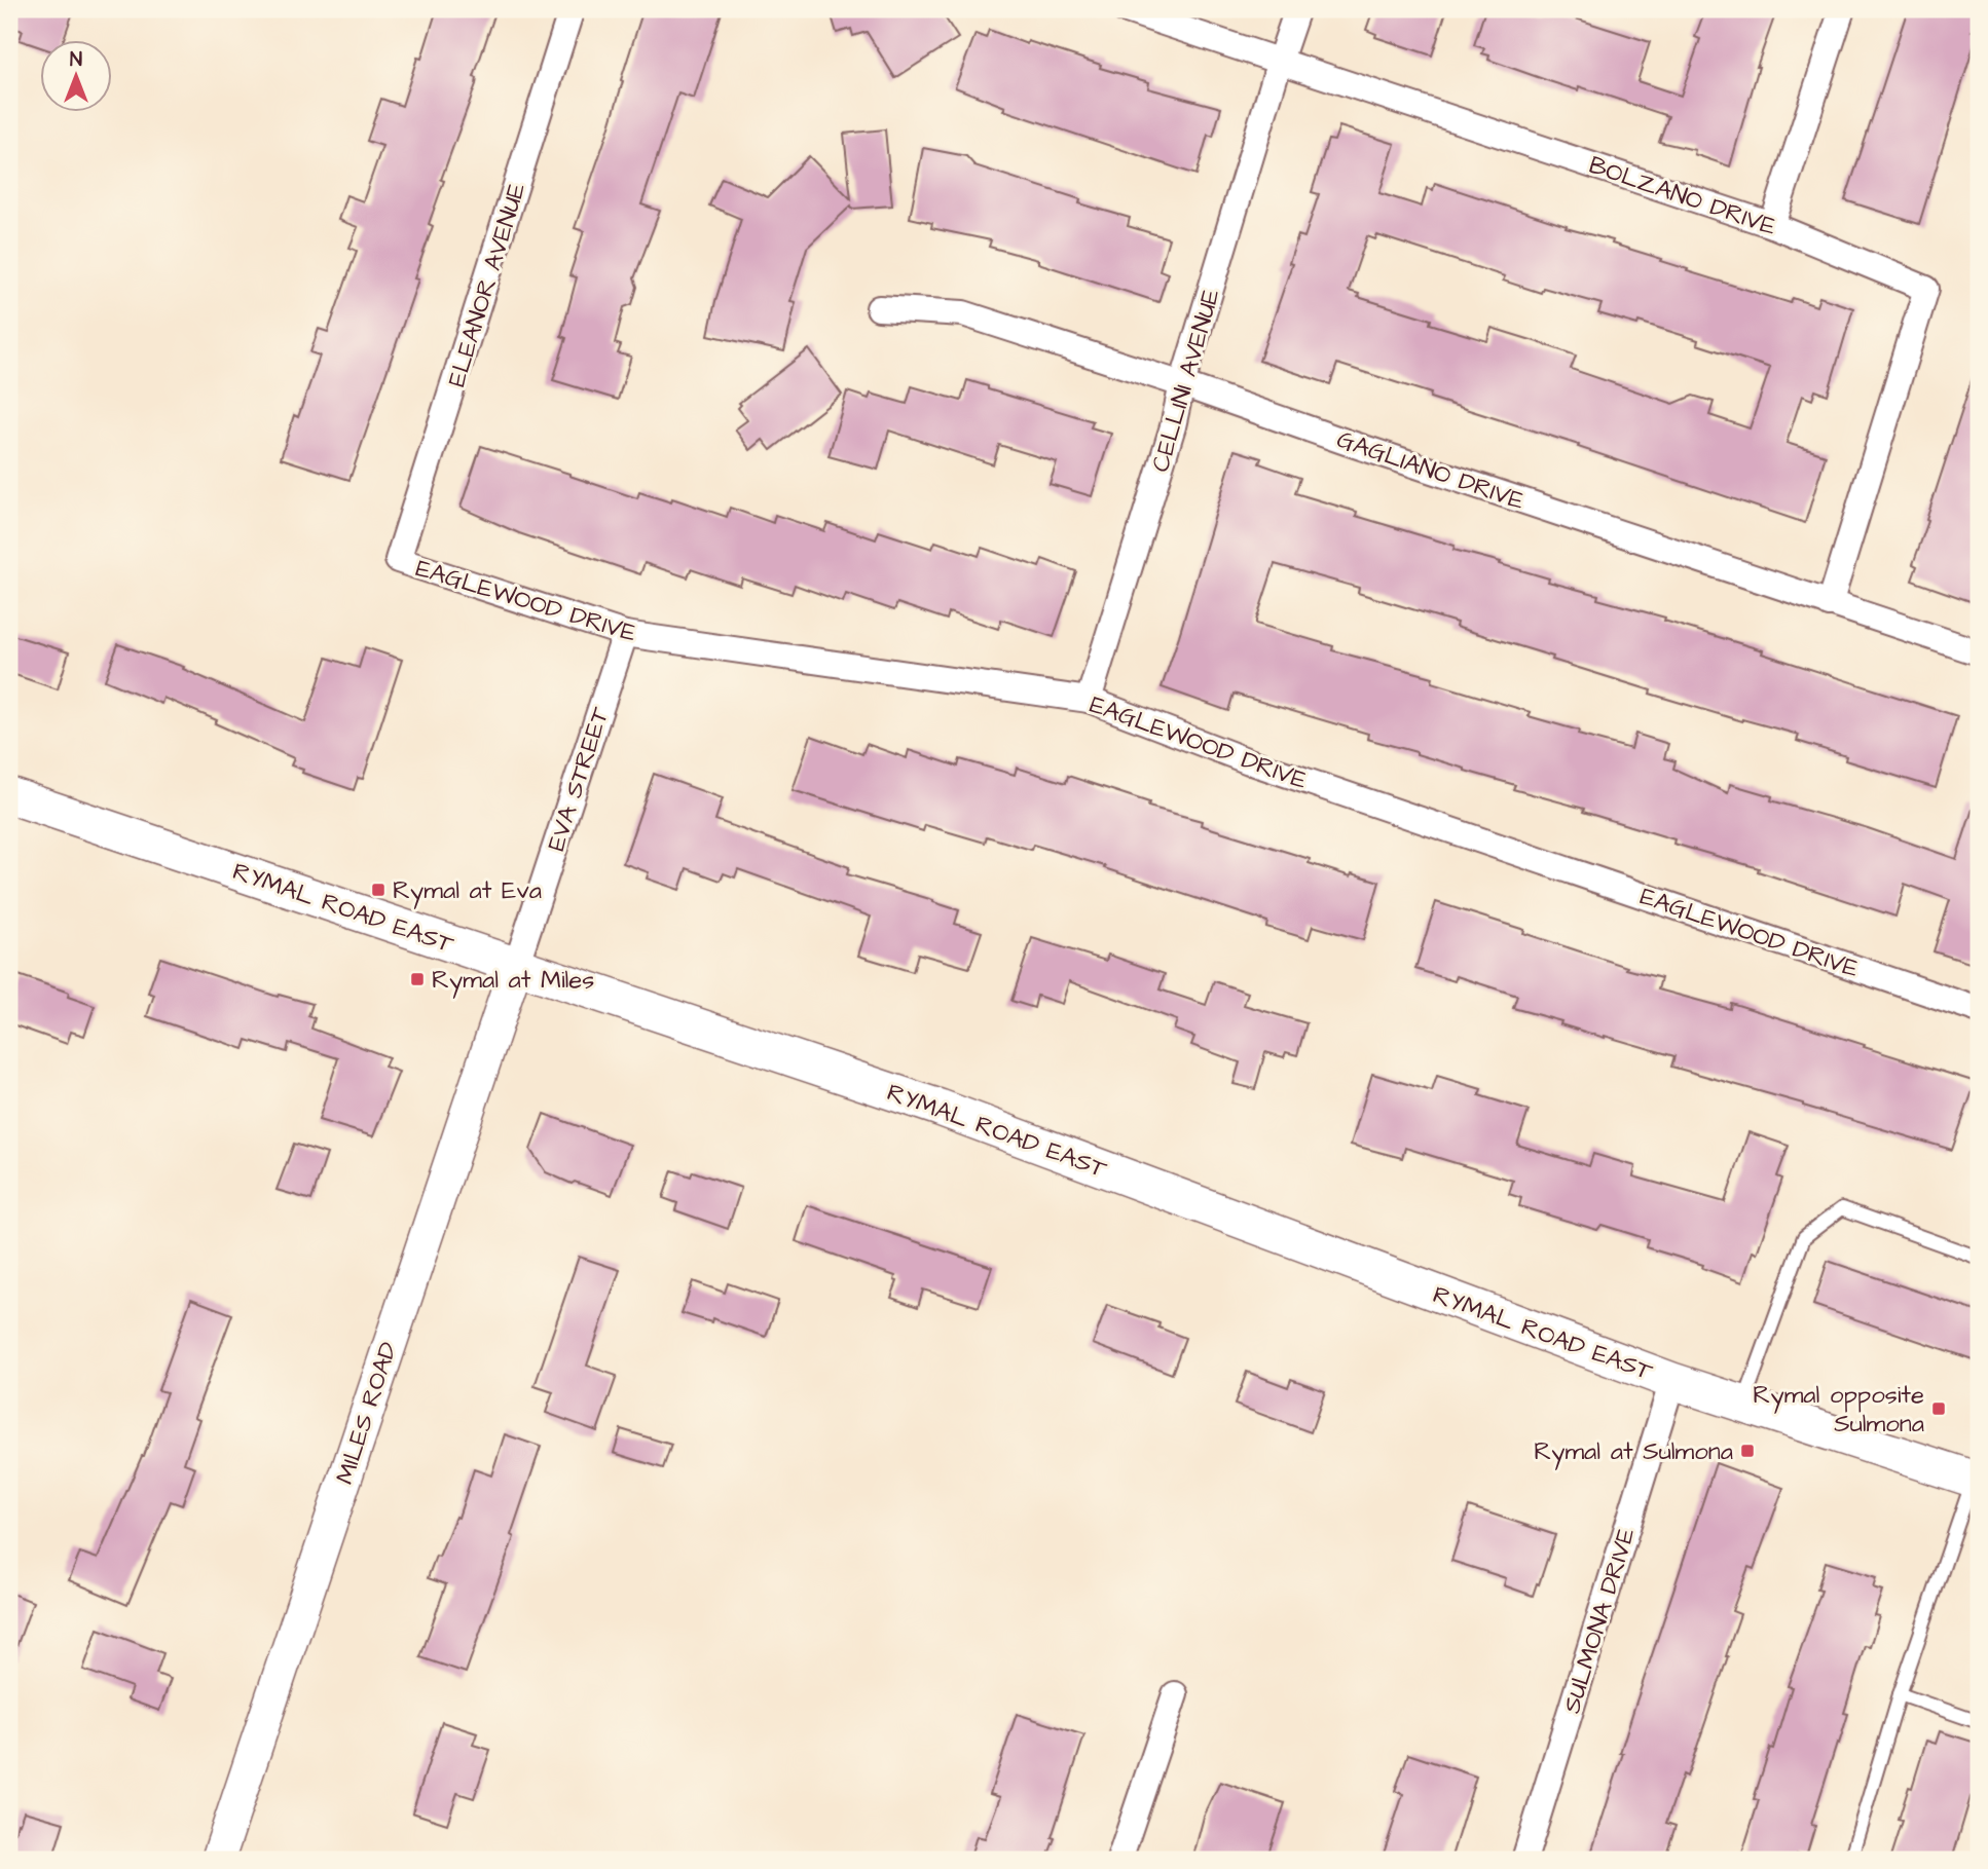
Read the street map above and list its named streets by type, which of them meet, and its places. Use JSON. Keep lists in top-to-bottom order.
{
  "streets": {
    "main road": ["RYMAL ROAD EAST"],
    "street": [
      "BOLZANO DRIVE",
      "ELEANOR AVENUE",
      "CELLINI AVENUE",
      "GAGLIANO DRIVE",
      "EAGLEWOOD DRIVE",
      "EVA STREET",
      "MILES ROAD",
      "SULMONA DRIVE"
    ]
  },
  "crossings": [
    ["BOLZANO DRIVE", "CELLINI AVENUE"],
    ["BOLZANO DRIVE", "GAGLIANO DRIVE"],
    ["ELEANOR AVENUE", "EAGLEWOOD DRIVE"],
    ["CELLINI AVENUE", "GAGLIANO DRIVE"],
    ["CELLINI AVENUE", "EAGLEWOOD DRIVE"],
    ["EAGLEWOOD DRIVE", "EVA STREET"],
    ["EVA STREET", "RYMAL ROAD EAST"],
    ["EVA STREET", "MILES ROAD"],
    ["RYMAL ROAD EAST", "MILES ROAD"],
    ["RYMAL ROAD EAST", "SULMONA DRIVE"]
  ],
  "places": {
    "transit": [
      "Rymal at Eva",
      "Rymal at Miles",
      "Rymal opposite Sulmona",
      "Rymal at Sulmona"
    ]
  },
  "north": "top"
}
